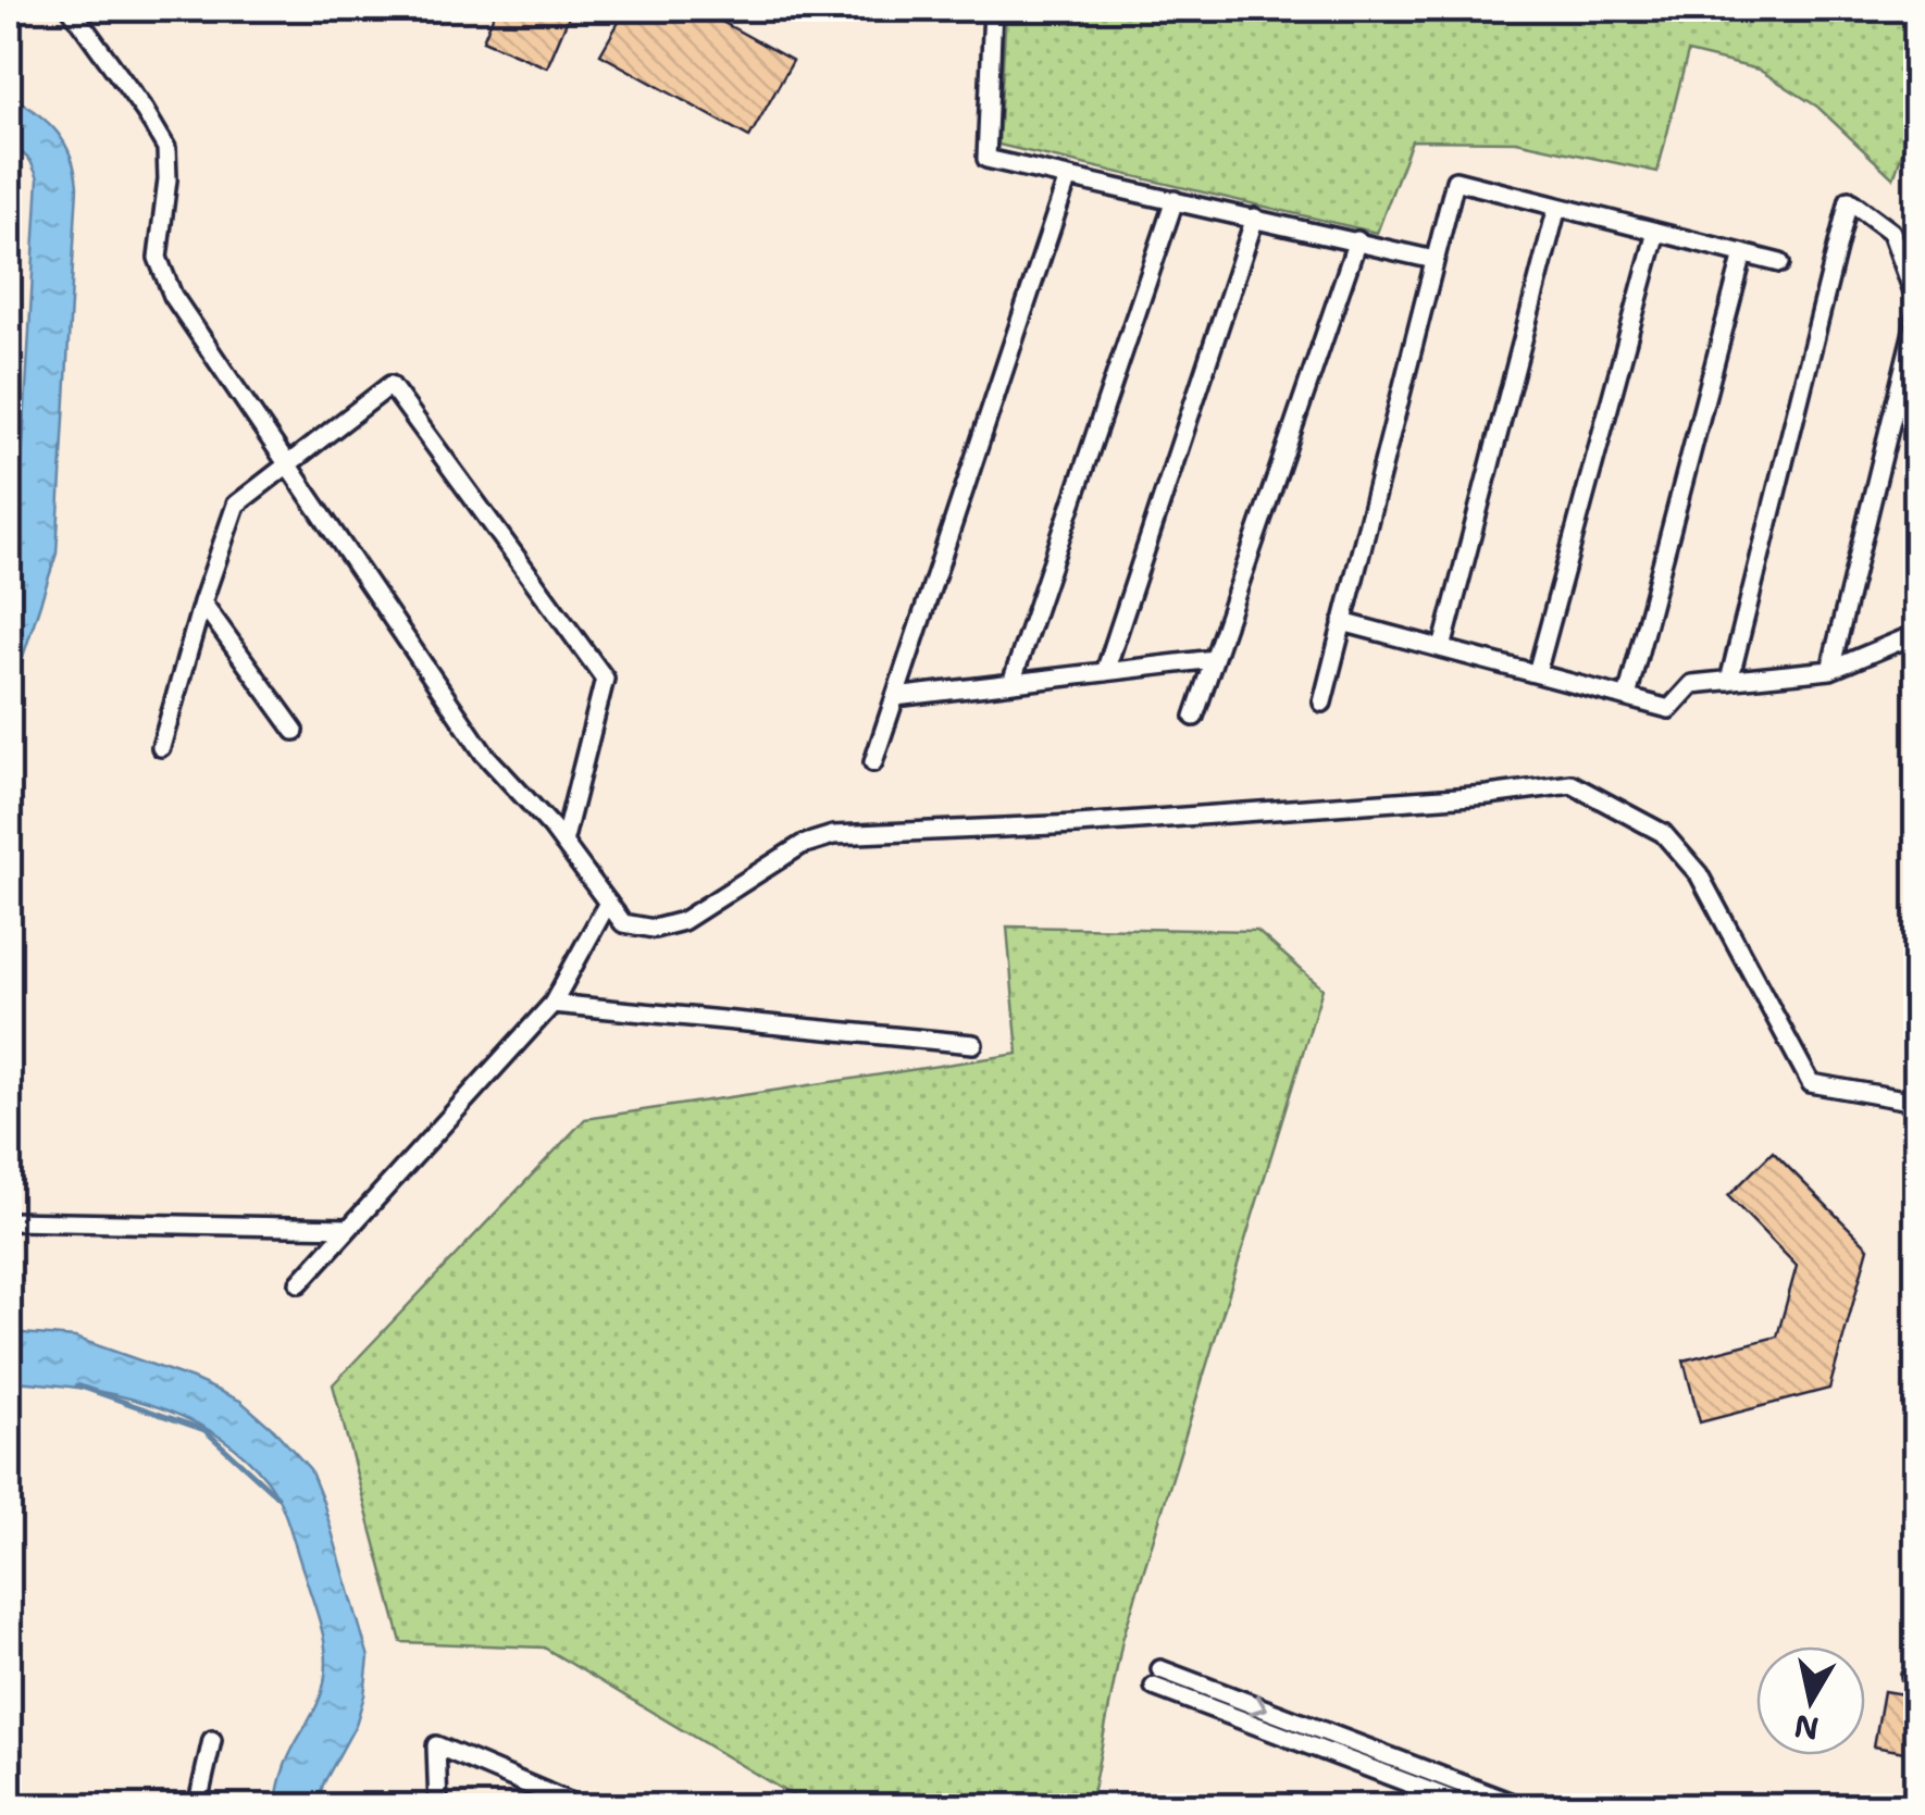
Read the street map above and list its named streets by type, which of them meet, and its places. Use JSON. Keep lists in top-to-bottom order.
{
  "north": "bottom"
}
